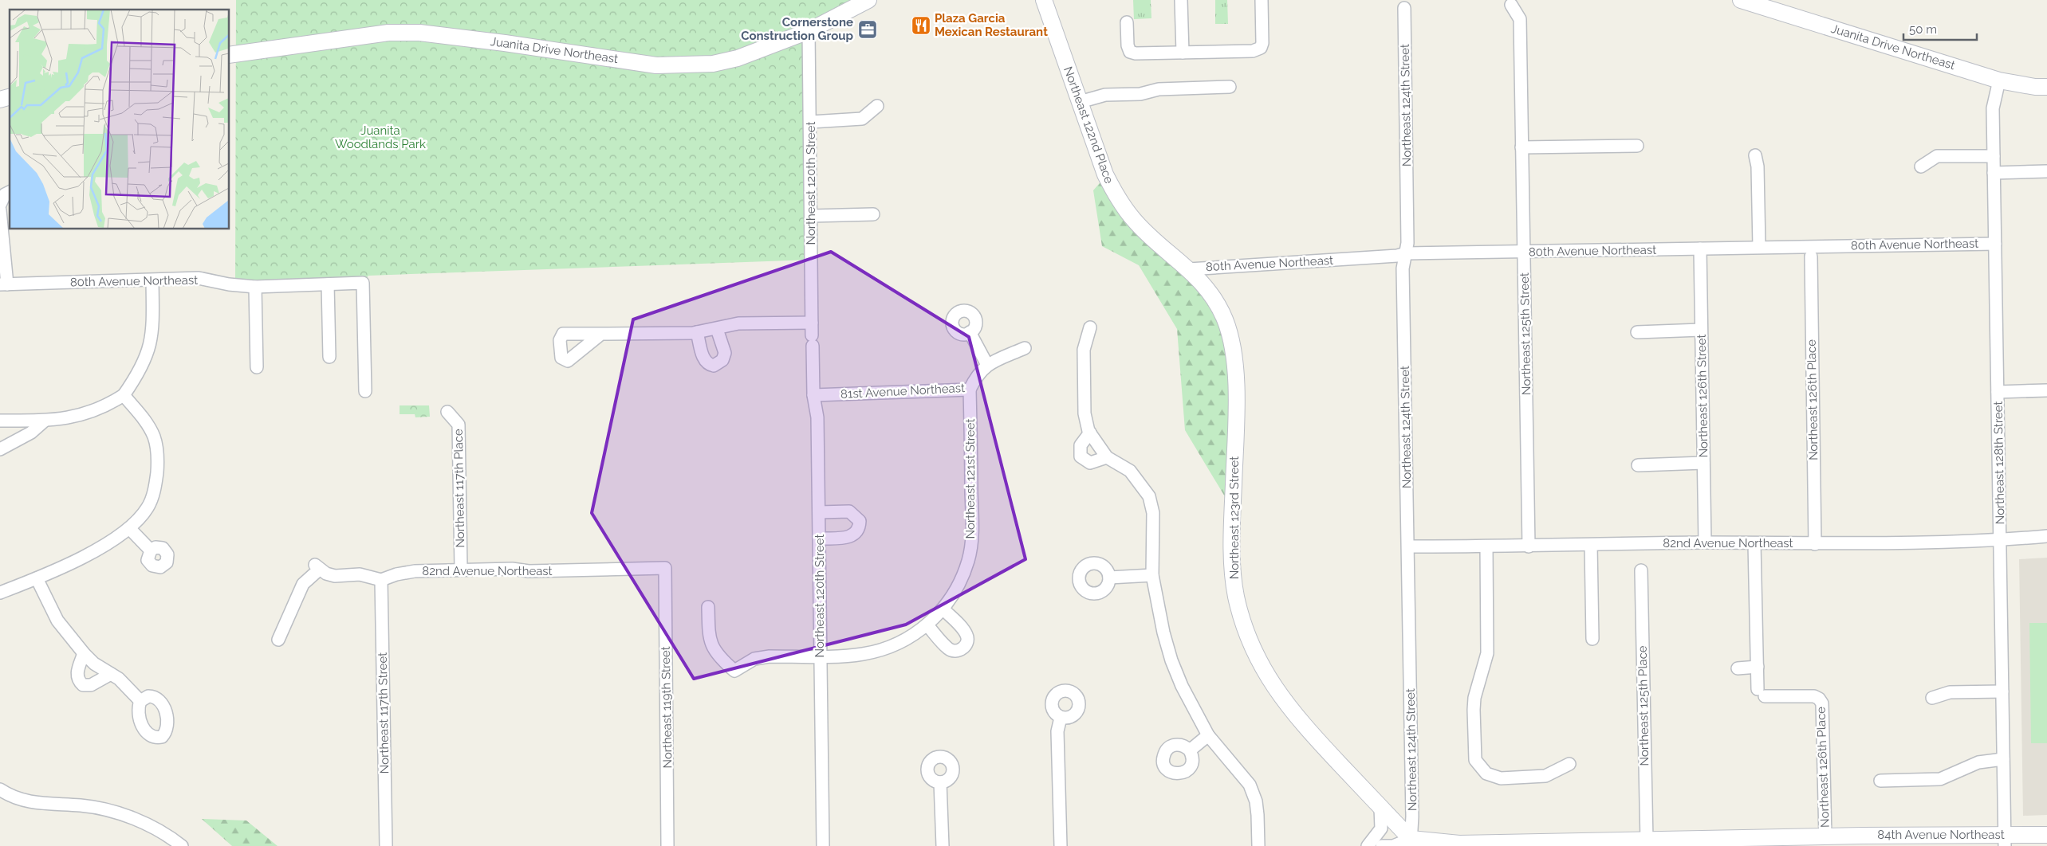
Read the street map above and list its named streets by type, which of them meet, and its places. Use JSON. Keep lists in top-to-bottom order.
{
  "streets": {
    "street": [
      "Juanita Drive Northeast",
      "Northeast 124th Street",
      "Northeast 122nd Place",
      "Northeast 120th Street",
      "80th Avenue Northeast",
      "Northeast 125th Street",
      "81st Avenue Northeast",
      "Northeast 126th Street",
      "Northeast 126th Place",
      "Northeast 128th Street",
      "Northeast 121st Street",
      "Northeast 117th Place",
      "Northeast 123rd Street",
      "82nd Avenue Northeast",
      "Northeast 125th Place",
      "Northeast 119th Street",
      "Northeast 117th Street",
      "84th Avenue Northeast"
    ]
  },
  "crossings": [
    ["Juanita Drive Northeast", "Northeast 120th Street"],
    ["Juanita Drive Northeast", "Northeast 128th Street"],
    ["Northeast 124th Street", "80th Avenue Northeast"],
    ["Northeast 124th Street", "Northeast 123rd Street"],
    ["Northeast 124th Street", "82nd Avenue Northeast"],
    ["Northeast 124th Street", "84th Avenue Northeast"],
    ["Northeast 122nd Place", "80th Avenue Northeast"],
    ["Northeast 122nd Place", "Northeast 123rd Street"],
    ["Northeast 120th Street", "81st Avenue Northeast"],
    ["80th Avenue Northeast", "Northeast 125th Street"],
    ["80th Avenue Northeast", "Northeast 126th Street"],
    ["80th Avenue Northeast", "Northeast 128th Street"],
    ["80th Avenue Northeast", "Northeast 123rd Street"],
    ["Northeast 125th Street", "82nd Avenue Northeast"],
    ["81st Avenue Northeast", "Northeast 121st Street"],
    ["Northeast 126th Street", "82nd Avenue Northeast"],
    ["Northeast 126th Place", "82nd Avenue Northeast"],
    ["Northeast 126th Place", "84th Avenue Northeast"],
    ["Northeast 128th Street", "82nd Avenue Northeast"],
    ["Northeast 128th Street", "84th Avenue Northeast"],
    ["Northeast 117th Place", "82nd Avenue Northeast"],
    ["Northeast 123rd Street", "84th Avenue Northeast"],
    ["82nd Avenue Northeast", "Northeast 119th Street"],
    ["82nd Avenue Northeast", "Northeast 117th Street"],
    ["Northeast 125th Place", "84th Avenue Northeast"]
  ],
  "parks": ["Juanita Woodlands Park"],
  "places": {
    "restaurant": ["Plaza Garcia Mexican Restaurant"],
    "office": ["Cornerstone Construction Group"]
  },
  "scale_bar": "50 m"
}
